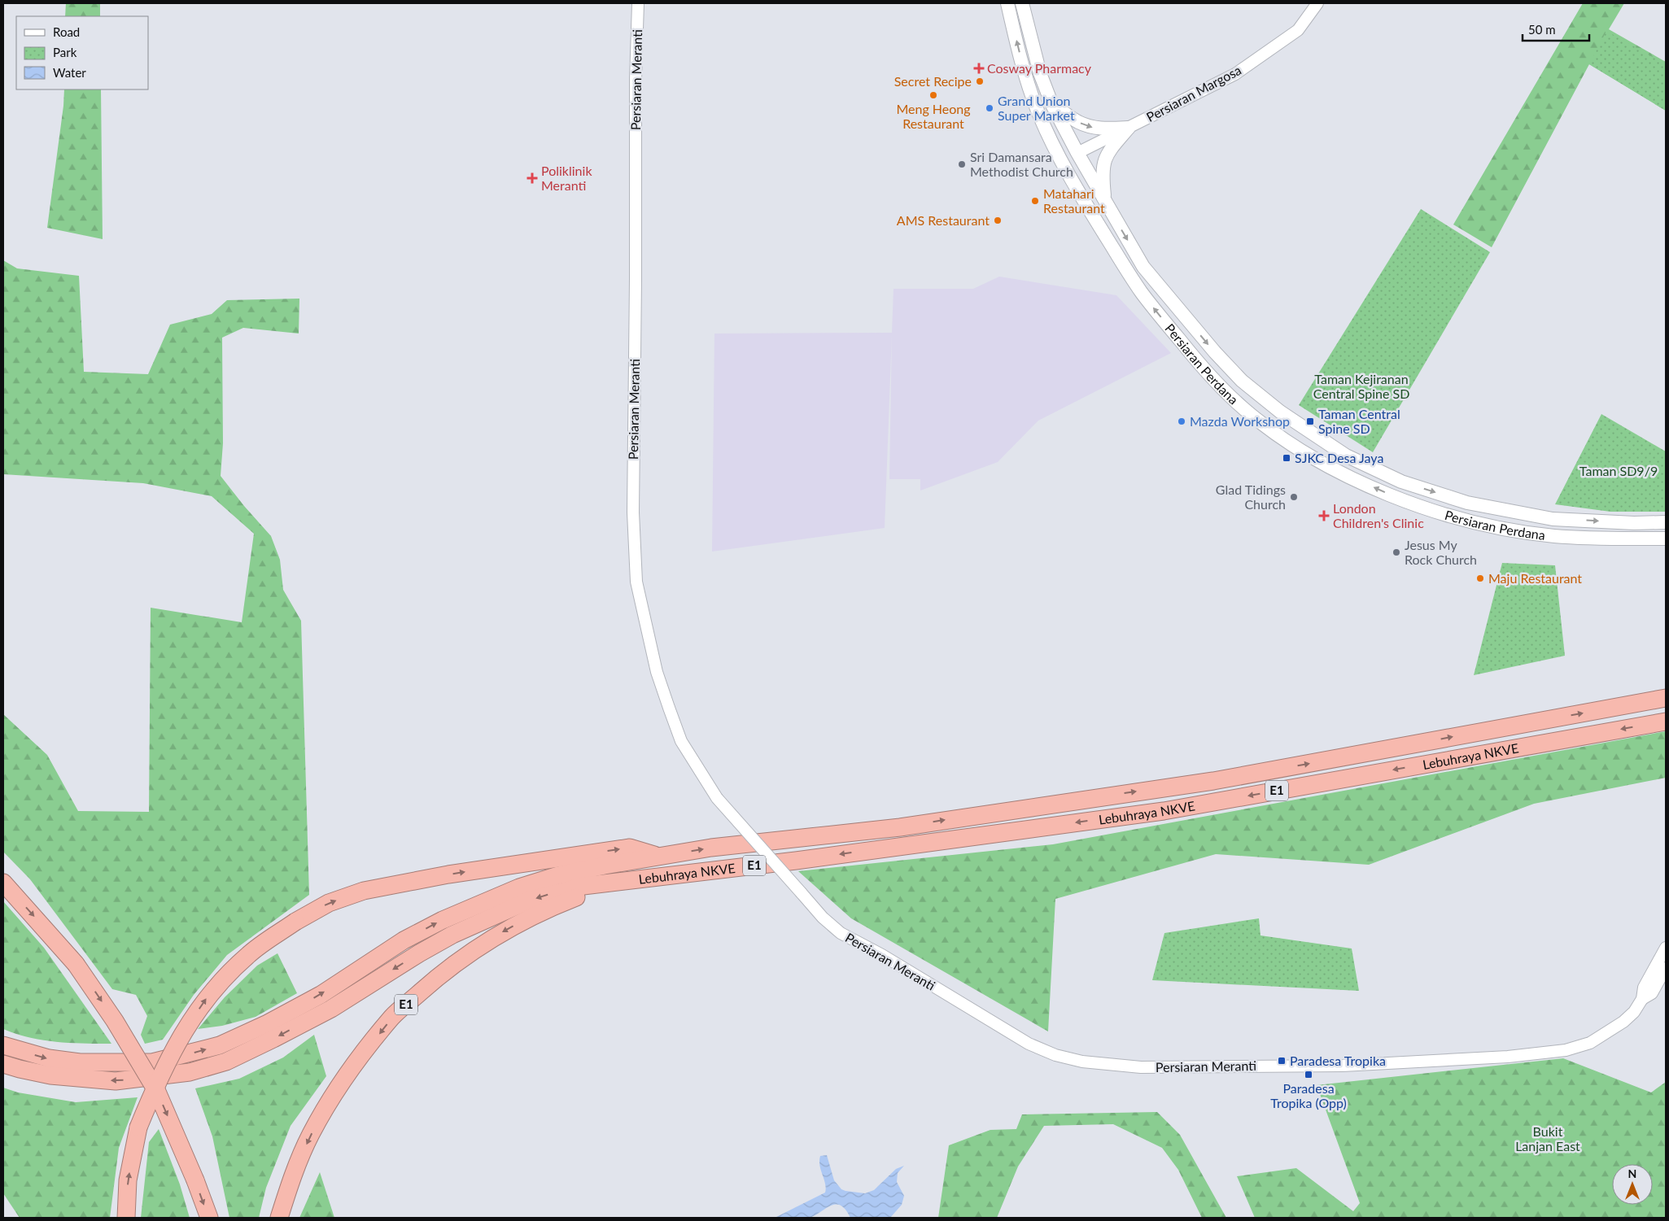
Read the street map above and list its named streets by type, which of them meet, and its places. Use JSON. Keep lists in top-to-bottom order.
{
  "streets": {
    "highway": ["Lebuhraya NKVE", "E1"],
    "main road": ["Persiaran Perdana"],
    "street": ["Persiaran Meranti", "Persiaran Margosa"]
  },
  "crossings": [
    ["Persiaran Margosa", "Persiaran Perdana"],
    ["Lebuhraya NKVE", "E1"]
  ],
  "parks": ["Taman Kejiranan Central Spine SD", "Taman SD9/9", "Bukit Lanjan East"],
  "places": {
    "health": ["Cosway Pharmacy", "Poliklinik Meranti", "London Children's Clinic"],
    "other": [
      "Secret Recipe",
      "Meng Heong Restaurant",
      "Grand Union Super Market",
      "Sri Damansara Methodist Church",
      "Matahari Restaurant",
      "AMS Restaurant",
      "Mazda Workshop",
      "Glad Tidings Church",
      "Jesus My Rock Church",
      "Maju Restaurant"
    ],
    "transit": [
      "Taman Central Spine SD",
      "SJKC Desa Jaya",
      "Paradesa Tropika",
      "Paradesa Tropika (Opp)"
    ]
  },
  "legend": ["Road", "Park", "Water"],
  "scale_bar": "50 m",
  "north": "top"
}
